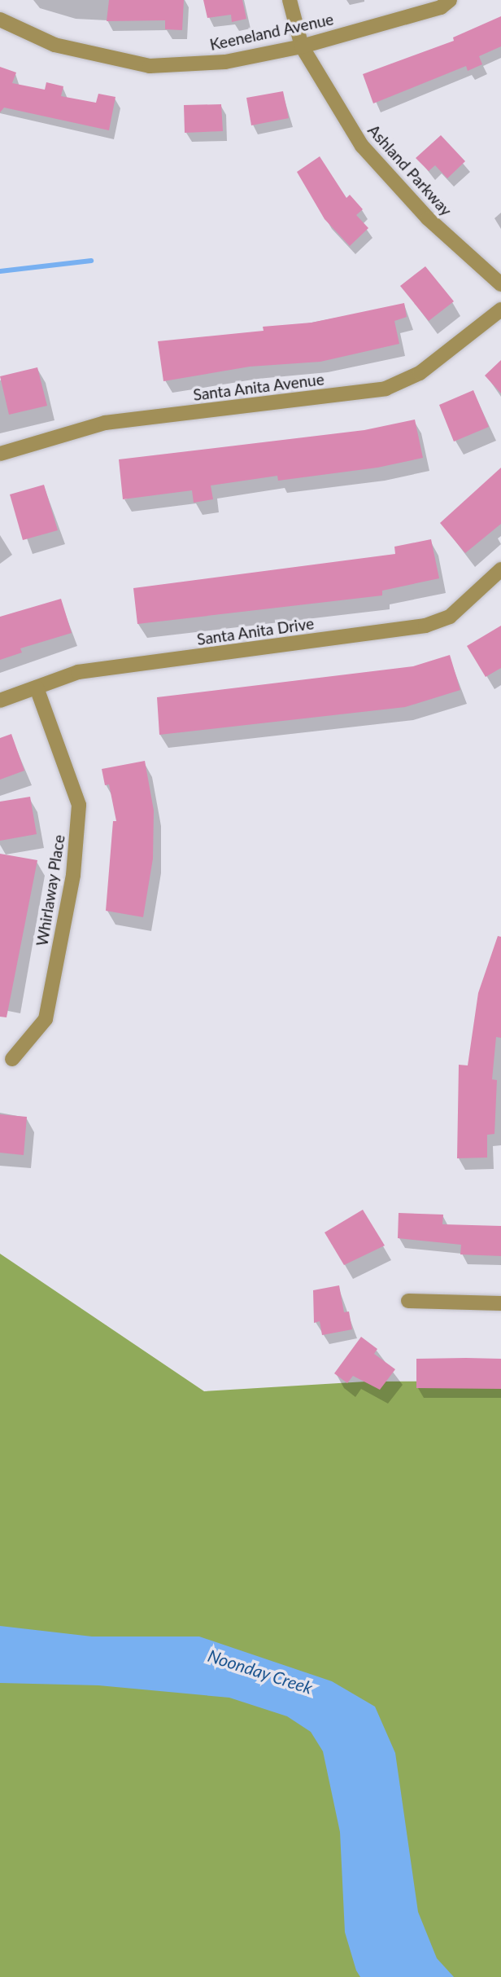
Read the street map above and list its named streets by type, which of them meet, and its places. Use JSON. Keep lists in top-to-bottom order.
{
  "streets": {
    "street": [
      "Keeneland Avenue",
      "Ashland Parkway",
      "Santa Anita Avenue",
      "Santa Anita Drive",
      "Whirlaway Place"
    ]
  },
  "crossings": [
    ["Keeneland Avenue", "Ashland Parkway"],
    ["Santa Anita Drive", "Whirlaway Place"]
  ],
  "water": ["Noonday Creek"]
}
